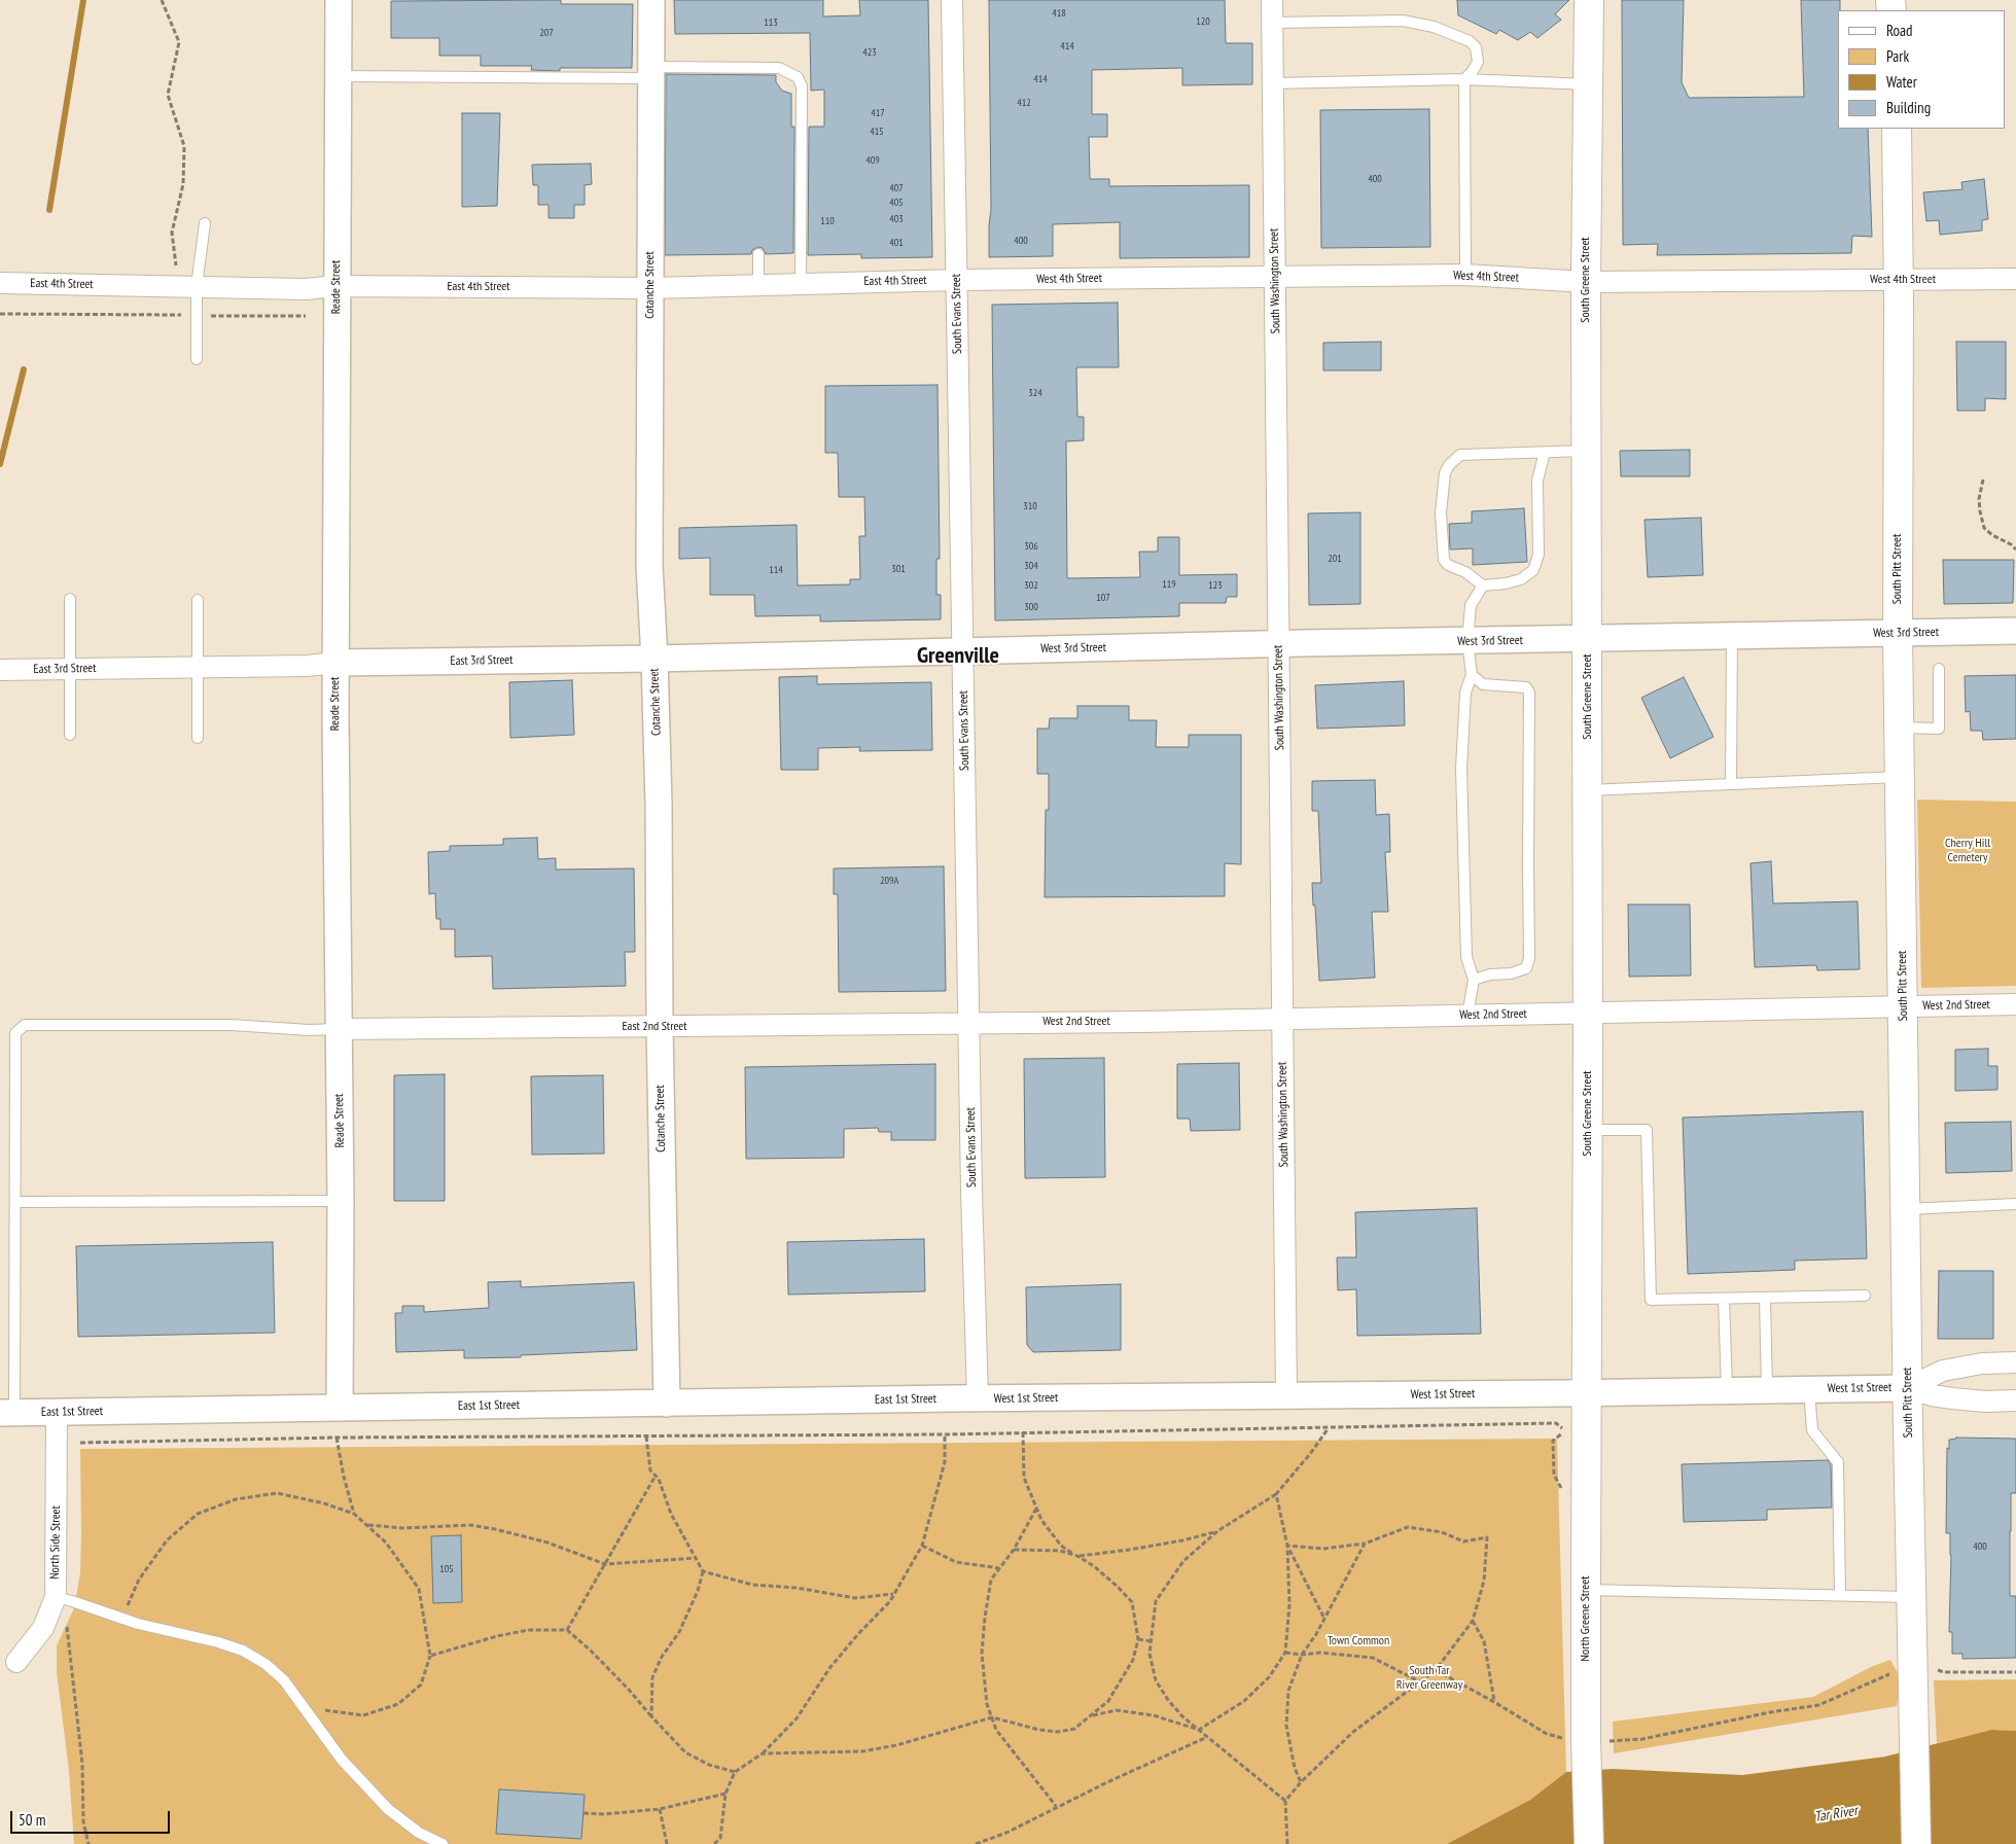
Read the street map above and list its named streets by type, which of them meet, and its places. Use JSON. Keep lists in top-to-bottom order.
{
  "streets": {
    "main road": ["South Greene Street", "South Pitt Street", "North Greene Street"],
    "street": [
      "West 4th Street",
      "East 4th Street",
      "South Washington Street",
      "Cotanche Street",
      "Reade Street",
      "South Evans Street",
      "West 3rd Street",
      "East 3rd Street",
      "West 2nd Street",
      "East 2nd Street",
      "West 1st Street",
      "East 1st Street",
      "North Side Street"
    ]
  },
  "crossings": [
    ["West 4th Street", "South Greene Street"],
    ["West 4th Street", "East 4th Street"],
    ["West 4th Street", "South Washington Street"],
    ["West 4th Street", "South Evans Street"],
    ["West 4th Street", "South Pitt Street"],
    ["South Greene Street", "West 3rd Street"],
    ["South Greene Street", "West 2nd Street"],
    ["South Greene Street", "West 1st Street"],
    ["South Greene Street", "North Greene Street"],
    ["East 4th Street", "Cotanche Street"],
    ["East 4th Street", "Reade Street"],
    ["East 4th Street", "South Evans Street"],
    ["South Washington Street", "West 3rd Street"],
    ["South Washington Street", "West 2nd Street"],
    ["South Washington Street", "West 1st Street"],
    ["Cotanche Street", "East 3rd Street"],
    ["Cotanche Street", "East 2nd Street"],
    ["Cotanche Street", "East 1st Street"],
    ["Reade Street", "East 3rd Street"],
    ["Reade Street", "East 2nd Street"],
    ["Reade Street", "East 1st Street"],
    ["South Evans Street", "West 3rd Street"],
    ["South Evans Street", "East 3rd Street"],
    ["South Evans Street", "West 2nd Street"],
    ["South Evans Street", "East 2nd Street"],
    ["South Evans Street", "West 1st Street"],
    ["South Evans Street", "East 1st Street"],
    ["South Pitt Street", "West 3rd Street"],
    ["South Pitt Street", "West 2nd Street"],
    ["South Pitt Street", "West 1st Street"],
    ["West 3rd Street", "East 3rd Street"],
    ["West 2nd Street", "East 2nd Street"],
    ["West 1st Street", "East 1st Street"],
    ["West 1st Street", "North Greene Street"],
    ["East 1st Street", "North Side Street"]
  ],
  "districts": ["Greenville"],
  "water": ["Tar River"],
  "parks": ["Cherry Hill Cemetery", "Town Common", "South Tar River Greenway"],
  "house_numbers": [
    "418",
    "120",
    "113",
    "207",
    "414",
    "423",
    "414",
    "412",
    "417",
    "415",
    "409",
    "400",
    "407",
    "405",
    "403",
    "110",
    "400",
    "401",
    "324",
    "310",
    "306",
    "201",
    "304",
    "301",
    "114",
    "119",
    "302",
    "123",
    "107",
    "300",
    "209A",
    "400",
    "105"
  ],
  "legend": [
    "Road",
    "Park",
    "Water",
    "Building"
  ],
  "scale_bar": "50 m"
}
